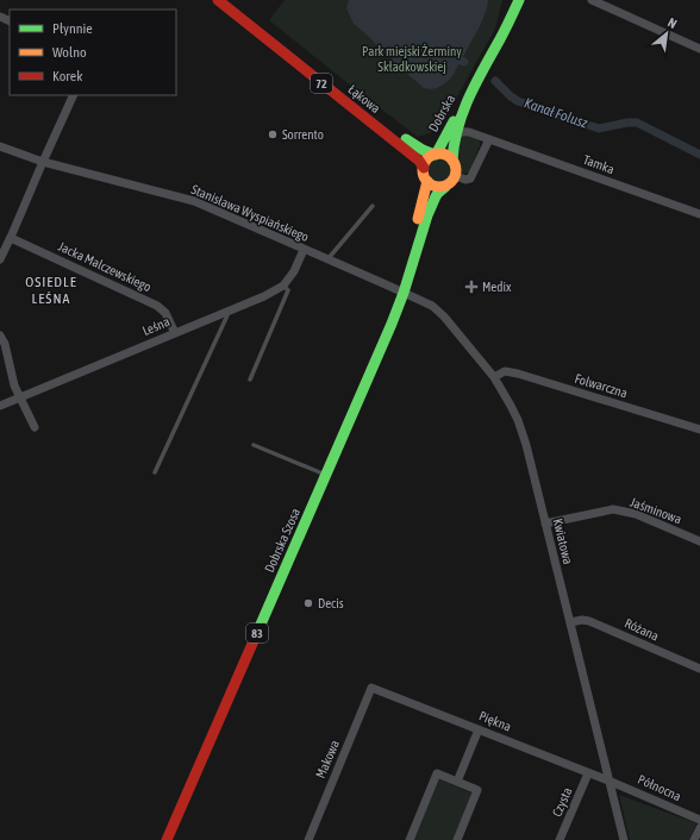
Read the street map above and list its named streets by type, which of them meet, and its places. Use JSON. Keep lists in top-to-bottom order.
{
  "streets": {
    "main road": [
      "72",
      "Łąkowa",
      "Dobrska",
      "Dobrska Szosa",
      "83"
    ],
    "street": [
      "Tamka",
      "Stanisława Wyspiańskiego",
      "Jacka Malczewskiego",
      "Leśna",
      "Folwarczna",
      "Jaśminowa",
      "Kwiatowa",
      "Różana",
      "Piękna",
      "Makowa",
      "Północna",
      "Czysta"
    ]
  },
  "crossings": [
    ["72", "Łąkowa"],
    ["72", "Dobrska"],
    ["72", "Dobrska Szosa"],
    ["Łąkowa", "Dobrska"],
    ["Łąkowa", "Dobrska Szosa"],
    ["Dobrska", "Tamka"],
    ["Dobrska", "Dobrska Szosa"],
    ["Stanisława Wyspiańskiego", "Leśna"],
    ["Stanisława Wyspiańskiego", "Dobrska Szosa"],
    ["Stanisława Wyspiańskiego", "Kwiatowa"],
    ["Jacka Malczewskiego", "Leśna"],
    ["Folwarczna", "Kwiatowa"],
    ["Jaśminowa", "Kwiatowa"],
    ["Dobrska Szosa", "Kwiatowa"],
    ["Kwiatowa", "Różana"],
    ["Kwiatowa", "Piękna"],
    ["Kwiatowa", "Północna"],
    ["Piękna", "Makowa"],
    ["Piękna", "Północna"],
    ["Piękna", "Czysta"]
  ],
  "districts": ["OSIEDLE LEŚNA"],
  "water": ["Kanał Folusz"],
  "parks": ["Park miejski Żerminy Składkowskiej"],
  "places": {
    "other": ["Sorrento", "Decis"],
    "health": ["Medix"]
  },
  "legend": ["Płynnie", "Wolno", "Korek"],
  "north": "top right"
}
